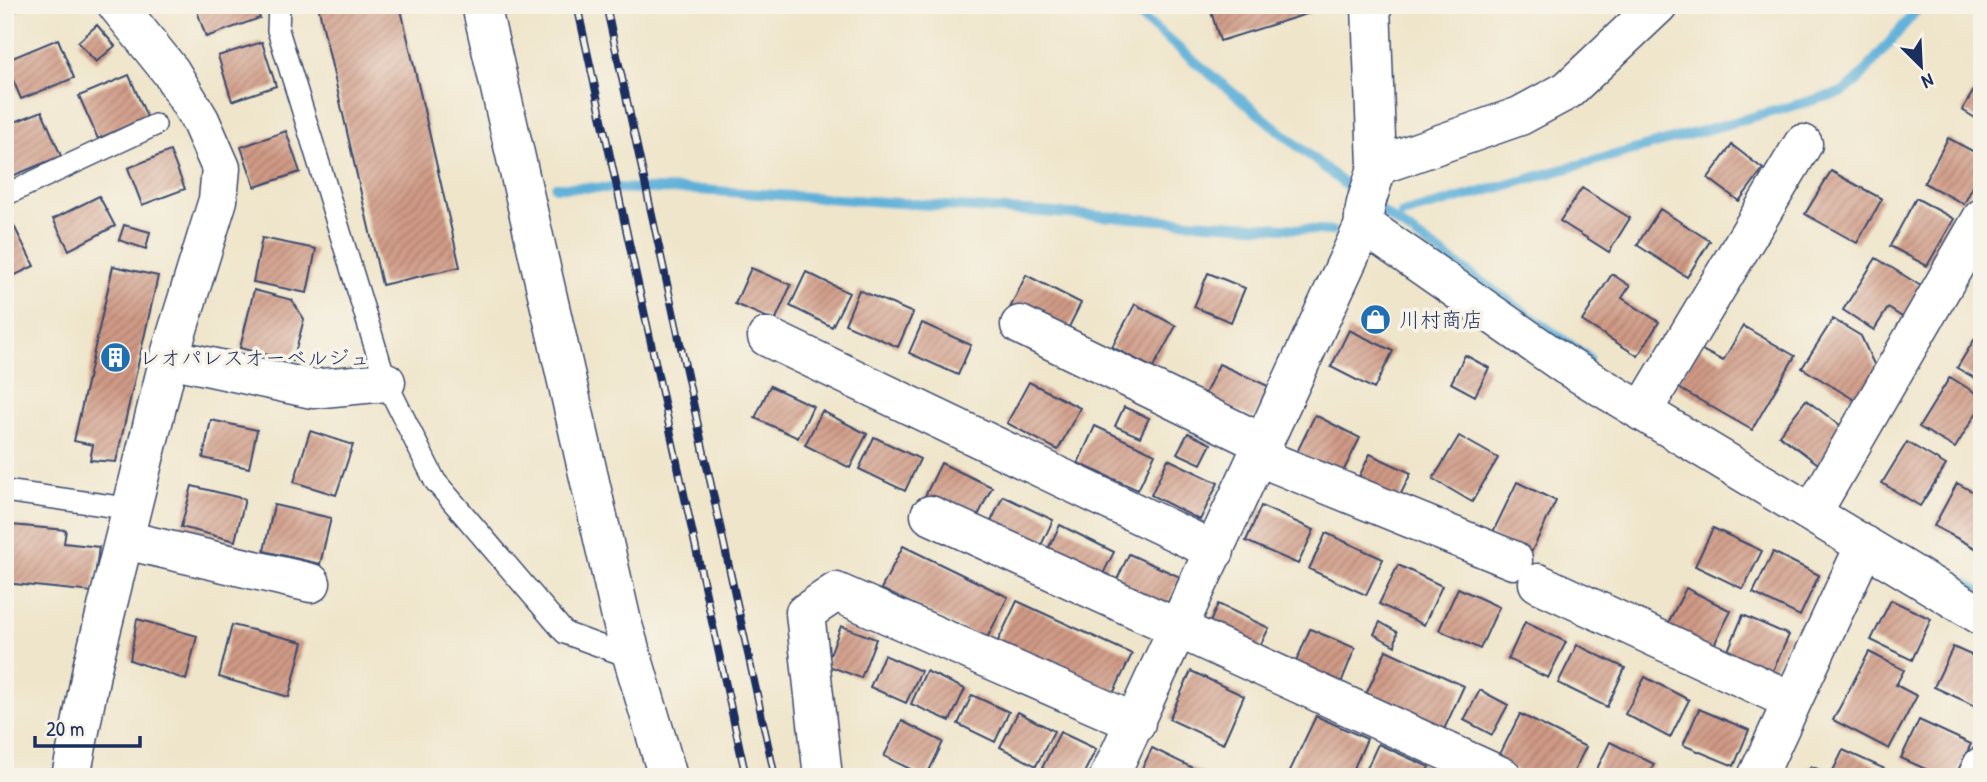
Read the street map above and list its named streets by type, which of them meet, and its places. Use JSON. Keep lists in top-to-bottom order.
{
  "places": {
    "shop": ["川村商店"],
    "building": ["レオパレスオーベルジュ"]
  },
  "scale_bar": "20 m",
  "north": "bottom right"
}
